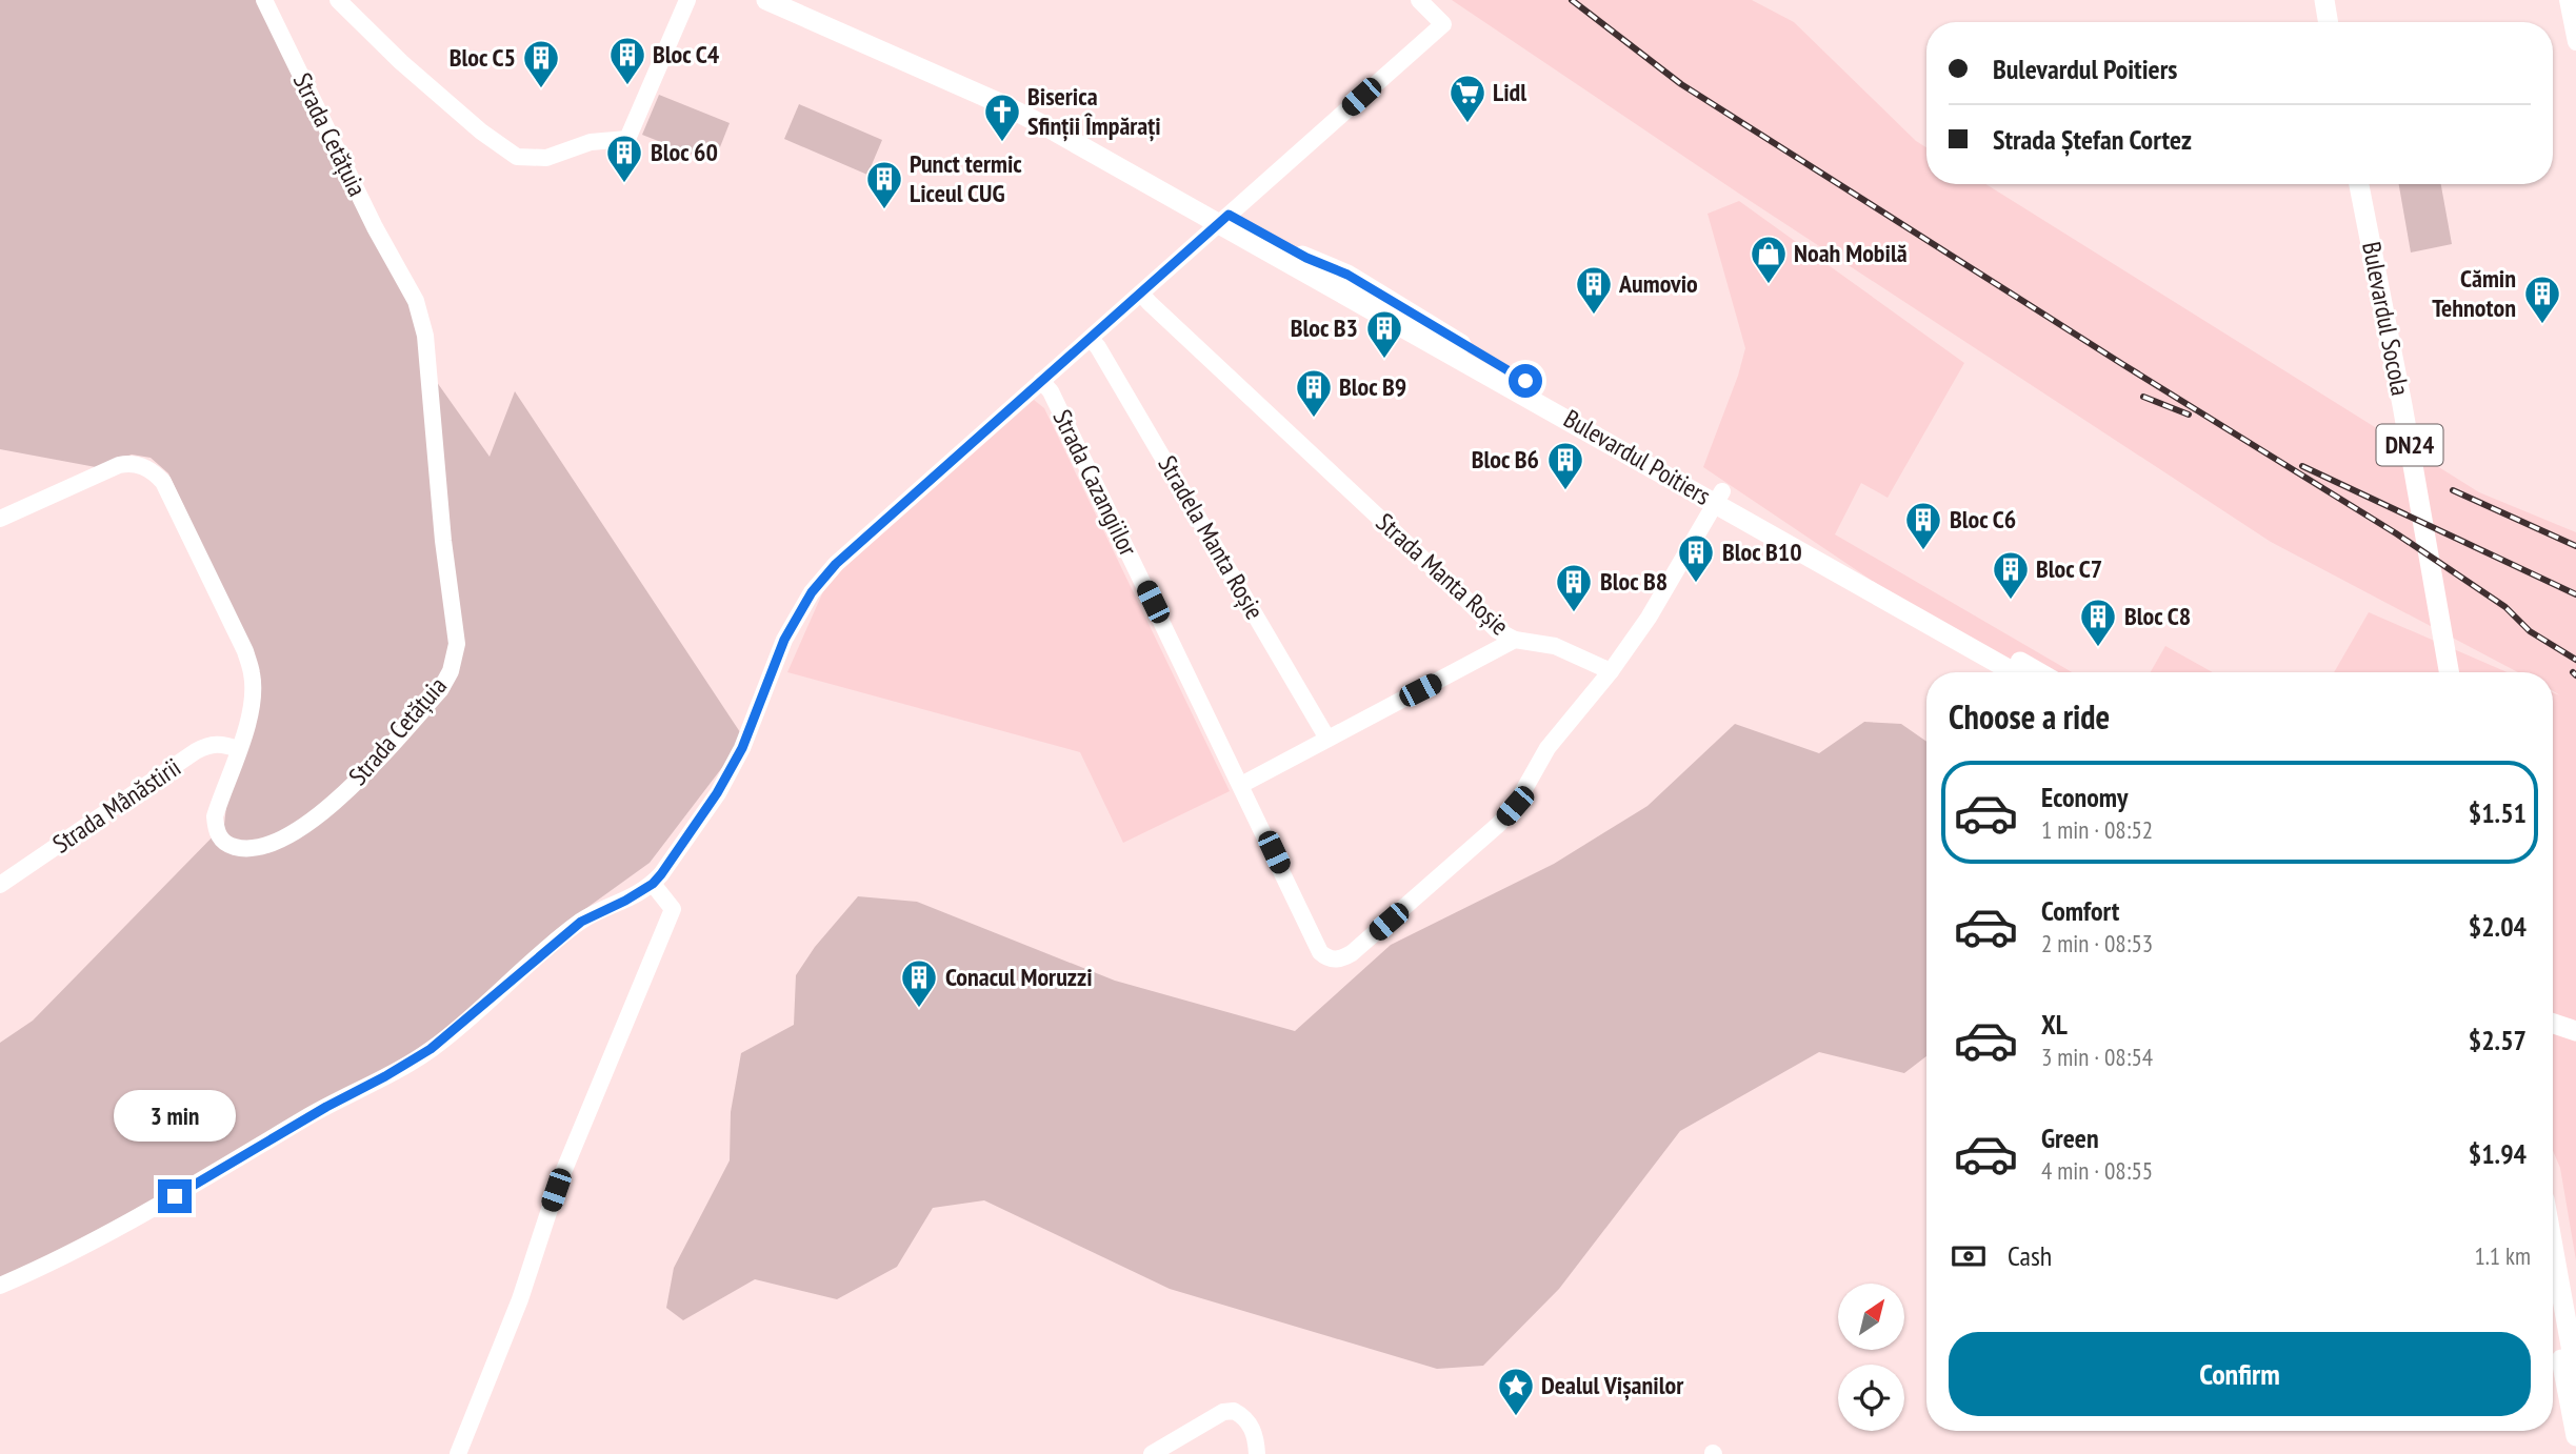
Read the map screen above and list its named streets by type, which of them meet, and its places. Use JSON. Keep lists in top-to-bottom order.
{
  "streets": {
    "main road": ["Bulevardul Socola", "DN24", "Bulevardul Poitiers"],
    "street": [
      "Strada Cetățuia",
      "Strada Cazangiilor",
      "Stradela Manta Roșie",
      "Strada Manta Roșie",
      "Strada Mânăstirii"
    ]
  },
  "crossings": [
    ["Strada Cetățuia", "Strada Mânăstirii"],
    ["Strada Cazangiilor", "Strada Manta Roșie"]
  ],
  "places": {
    "building": [
      "Bloc C4",
      "Bloc C5",
      "Bloc 60",
      "Punct termic Liceul CUG",
      "Aumovio",
      "Cămin Tehnoton",
      "Bloc B3",
      "Bloc B9",
      "Bloc B6",
      "Bloc C6",
      "Bloc B10",
      "Bloc C7",
      "Bloc B8",
      "Bloc C8",
      "Conacul Moruzzi"
    ],
    "supermarket": ["Lidl"],
    "church": ["Biserica Sfinții Împărați"],
    "shop": ["Noah Mobilă"],
    "place": ["Dealul Vișanilor"]
  },
  "north": "top right",
  "page": {
    "banner": ["Bulevardul Poitiers", "Strada Ștefan Cortez"],
    "heading": "Choose a ride",
    "list": [
      {
        "name": "Economy",
        "note": "1 min · 08:52",
        "value": "$1.51"
      },
      {
        "name": "Comfort",
        "note": "2 min · 08:53",
        "value": "$2.04"
      },
      {
        "name": "XL",
        "note": "3 min · 08:54",
        "value": "$2.57"
      },
      {
        "name": "Green",
        "note": "4 min · 08:55",
        "value": "$1.94"
      }
    ],
    "bubble": "3 min",
    "pay": ["Cash", "1.1 km"],
    "buttons": "Confirm"
  }
}
